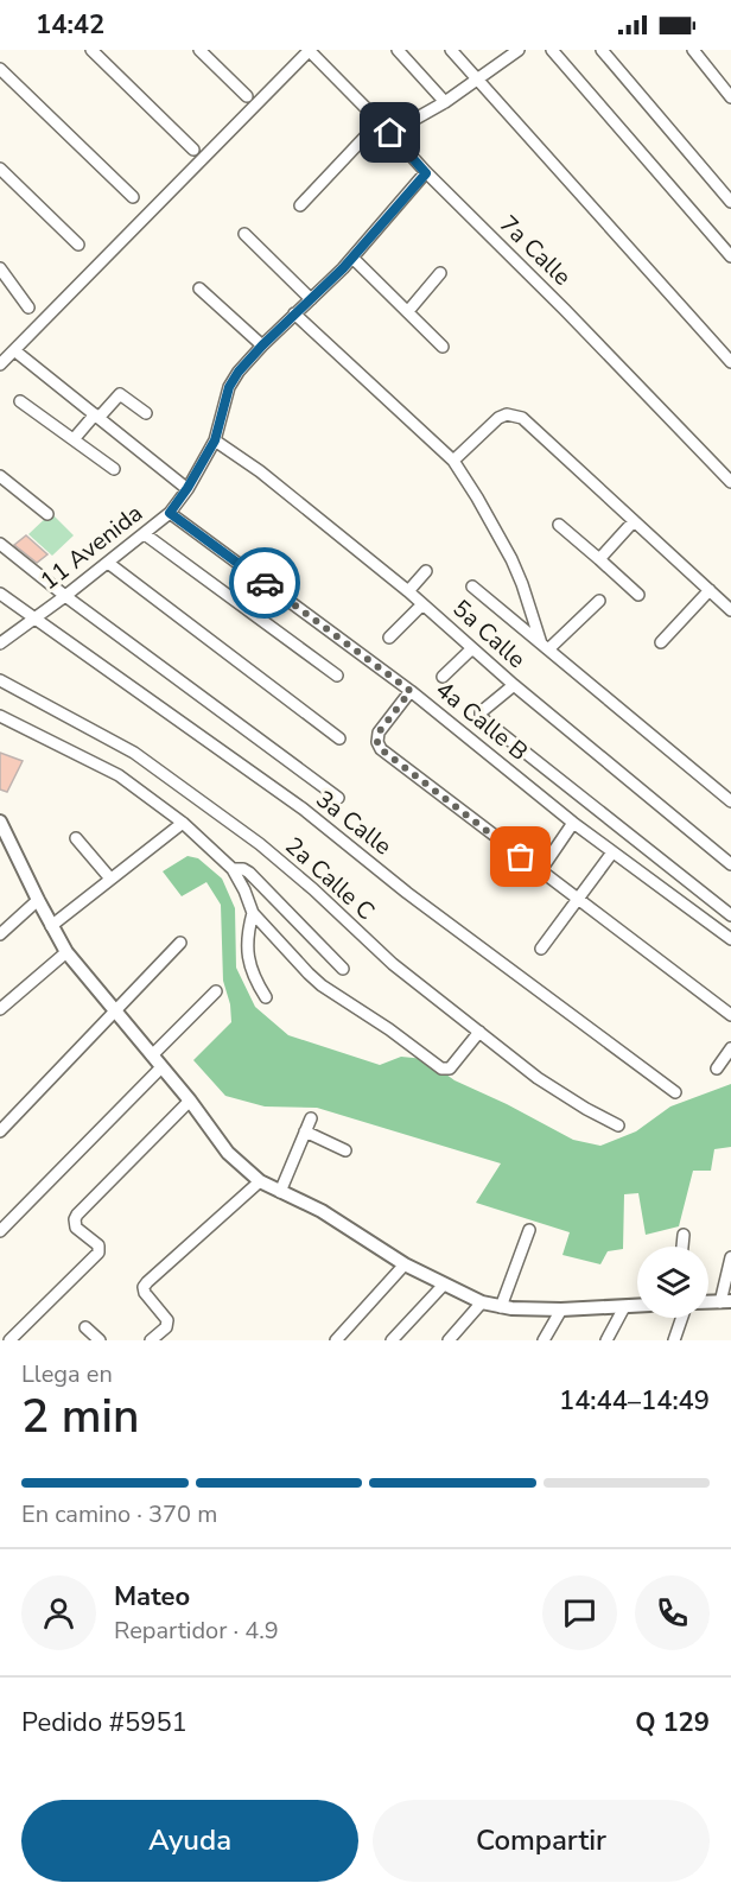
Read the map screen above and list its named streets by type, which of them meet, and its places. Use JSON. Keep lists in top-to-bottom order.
{
  "streets": {
    "street": [
      "7a Calle",
      "11 Avenida",
      "5a Calle",
      "4a Calle B",
      "3a Calle",
      "2a Calle C"
    ]
  },
  "crossings": [
    ["7a Calle", "11 Avenida"],
    ["11 Avenida", "5a Calle"],
    ["11 Avenida", "4a Calle B"],
    ["11 Avenida", "3a Calle"]
  ],
  "page": {
    "status": "14:42",
    "heading": ["2 min", "Llega en", "14:44–14:49"],
    "panel": [
      "Mateo",
      "Repartidor · 4.9",
      "Pedido #5951",
      "Q 129"
    ],
    "bar": "En camino · 370 m",
    "buttons": ["Ayuda", "Compartir"]
  }
}
